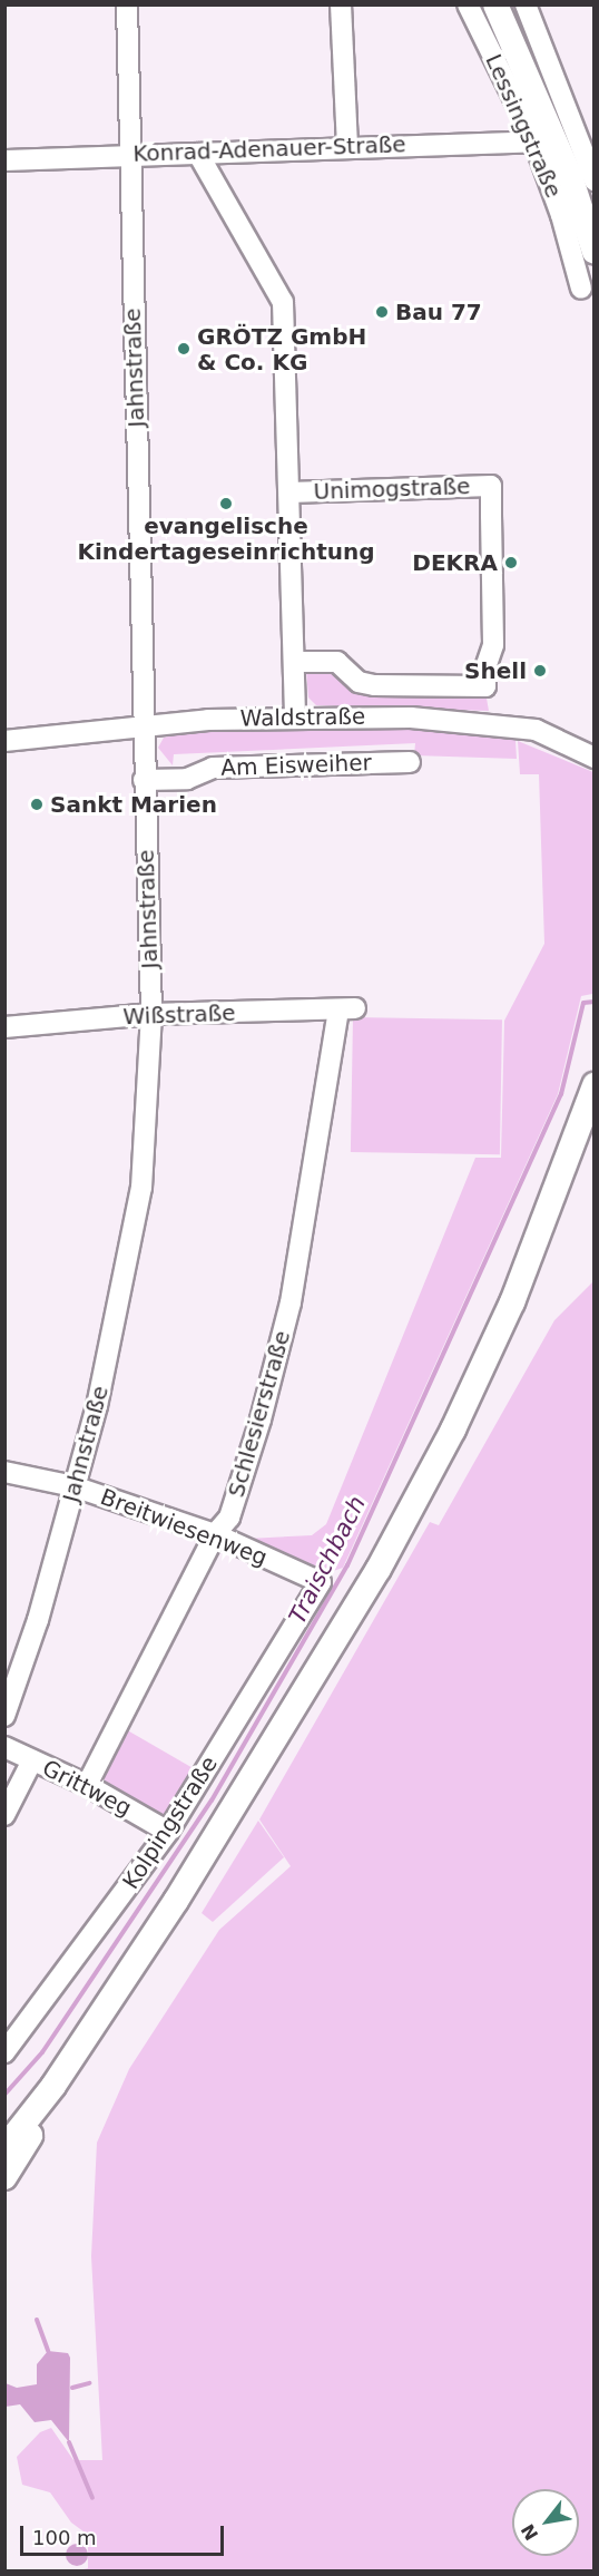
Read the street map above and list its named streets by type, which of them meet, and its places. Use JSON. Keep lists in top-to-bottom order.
{
  "streets": {
    "street": [
      "Lessingstraße",
      "Konrad-Adenauer-Straße",
      "Jahnstraße",
      "Unimogstraße",
      "Waldstraße",
      "Am Eisweiher",
      "Wißstraße",
      "Schlesierstraße",
      "Breitwiesenweg",
      "Grittweg",
      "Kolpingstraße"
    ]
  },
  "crossings": [
    ["Lessingstraße", "Konrad-Adenauer-Straße"],
    ["Konrad-Adenauer-Straße", "Jahnstraße"],
    ["Konrad-Adenauer-Straße", "Unimogstraße"],
    ["Jahnstraße", "Waldstraße"],
    ["Jahnstraße", "Am Eisweiher"],
    ["Jahnstraße", "Wißstraße"],
    ["Jahnstraße", "Breitwiesenweg"],
    ["Unimogstraße", "Waldstraße"],
    ["Wißstraße", "Schlesierstraße"],
    ["Schlesierstraße", "Breitwiesenweg"],
    ["Schlesierstraße", "Grittweg"],
    ["Breitwiesenweg", "Kolpingstraße"],
    ["Grittweg", "Kolpingstraße"]
  ],
  "water": ["Traischbach"],
  "places": [
    "Bau 77",
    "GRÖTZ GmbH & Co. KG",
    "evangelische Kindertageseinrichtung",
    "DEKRA",
    "Shell",
    "Sankt Marien"
  ],
  "scale_bar": "100 m",
  "north": "bottom left"
}
